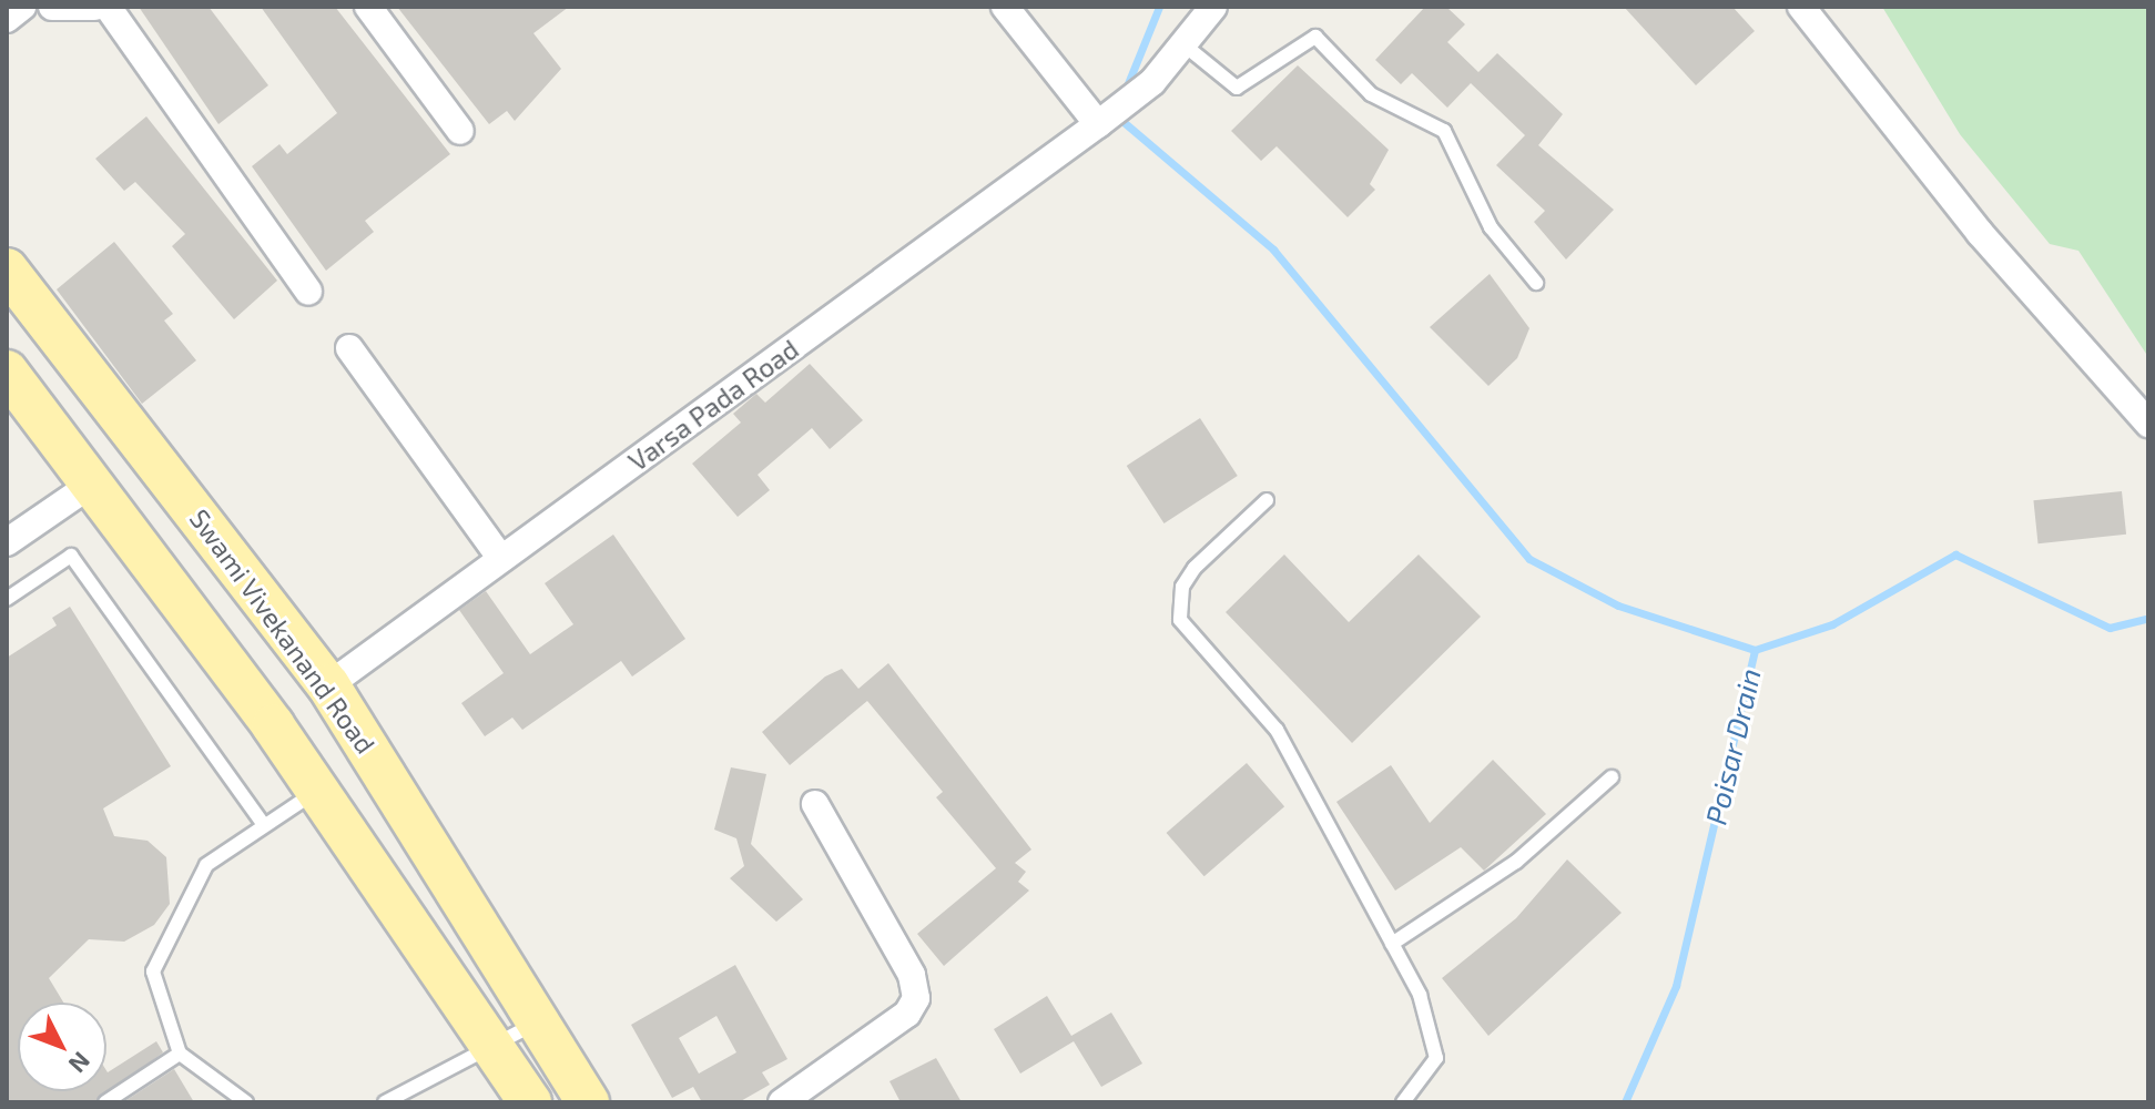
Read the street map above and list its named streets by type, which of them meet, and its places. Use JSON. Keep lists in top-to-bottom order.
{
  "streets": {
    "main road": ["Swami Vivekanand Road"],
    "street": ["Varsa Pada Road"]
  },
  "crossings": [
    ["Varsa Pada Road", "Swami Vivekanand Road"]
  ],
  "water": ["Poisar Drain"],
  "north": "bottom right"
}
